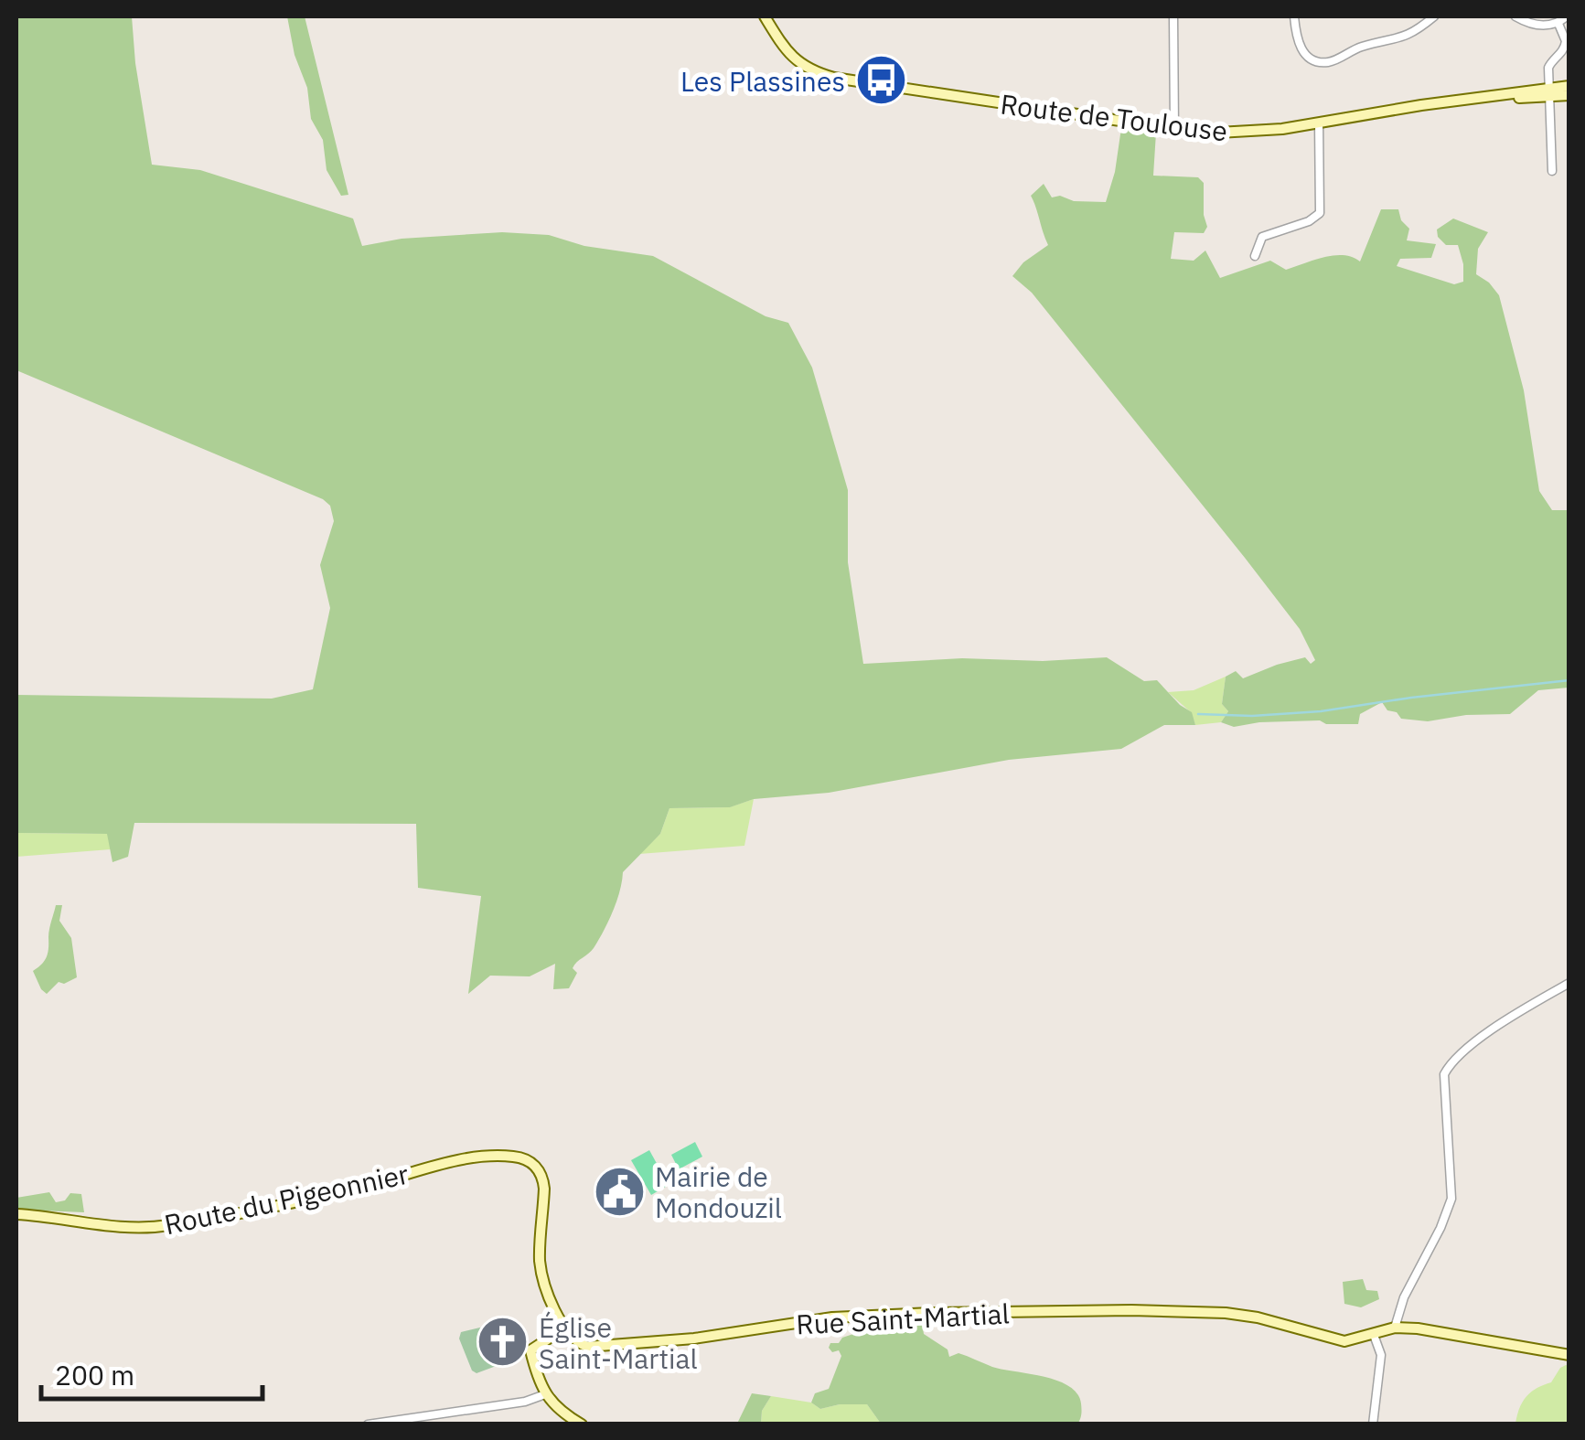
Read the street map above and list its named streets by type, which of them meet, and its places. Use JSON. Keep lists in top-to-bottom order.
{
  "streets": {
    "street": ["Route de Toulouse", "Route du Pigeonnier", "Rue Saint-Martial"]
  },
  "crossings": [
    ["Route du Pigeonnier", "Rue Saint-Martial"]
  ],
  "places": {
    "bus stop": ["Les Plassines"],
    "public building": ["Mairie de Mondouzil"],
    "church": ["Église Saint-Martial"]
  },
  "scale_bar": "200 m"
}
